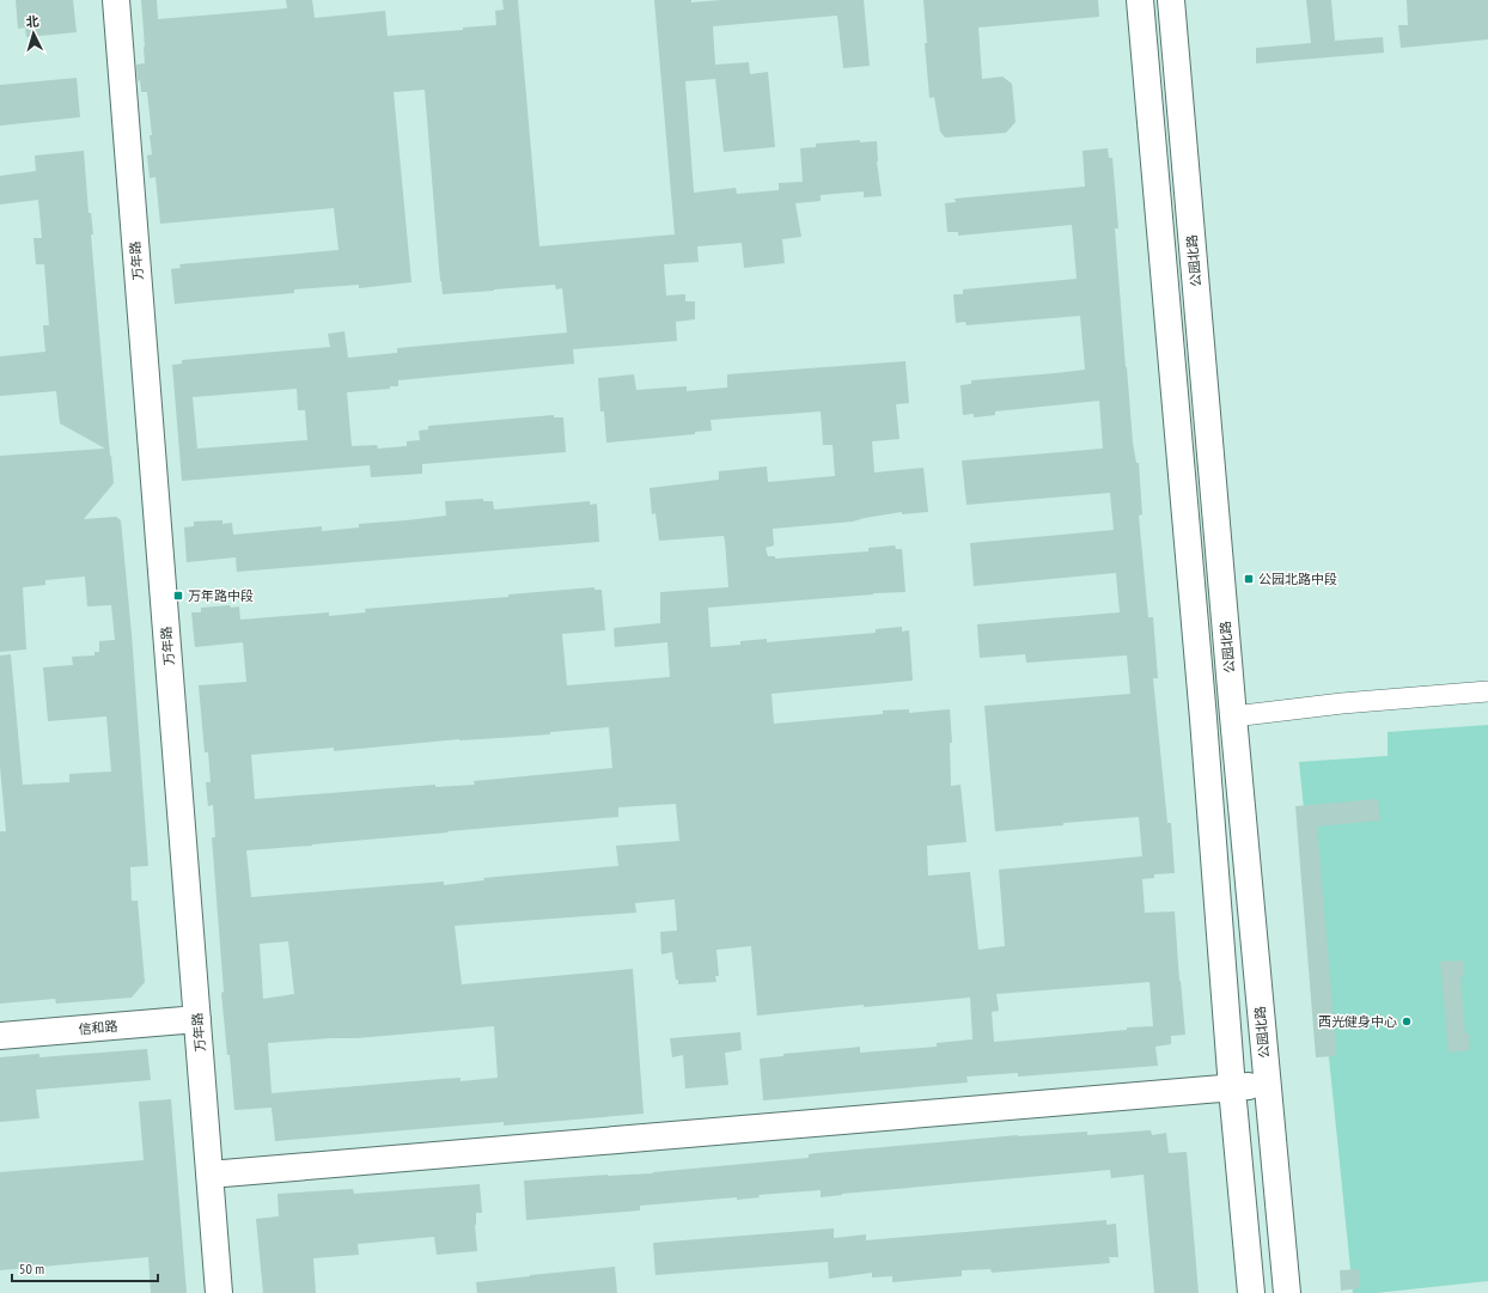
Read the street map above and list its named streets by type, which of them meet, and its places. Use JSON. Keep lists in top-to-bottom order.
{
  "streets": {
    "main road": ["万年路", "公园北路", "信和路"]
  },
  "crossings": [
    ["万年路", "信和路"]
  ],
  "places": {
    "transit": ["公园北路中段", "万年路中段"],
    "other": ["西光健身中心"]
  },
  "scale_bar": "50 m",
  "north": "top"
}
